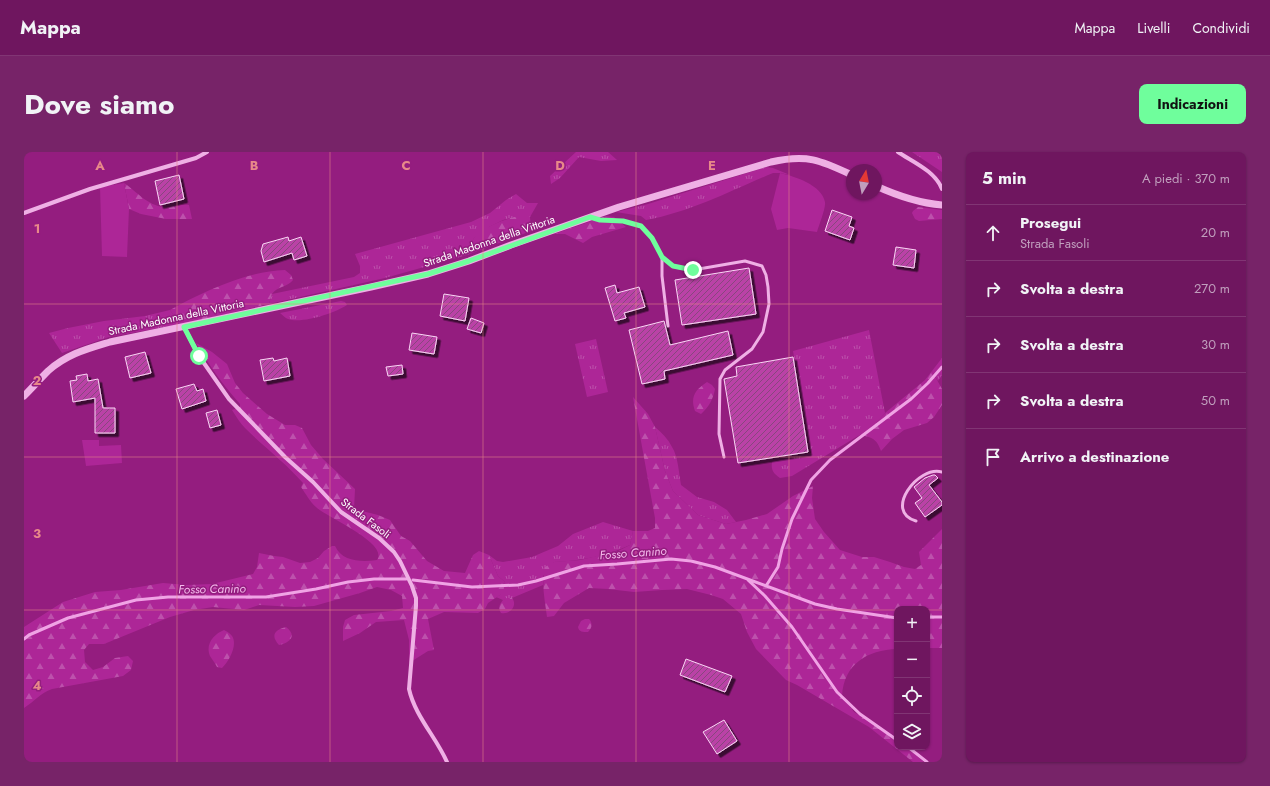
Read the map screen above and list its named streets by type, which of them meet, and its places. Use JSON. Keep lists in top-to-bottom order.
{
  "streets": {
    "street": ["Strada Madonna della Vittoria", "Strada Fasoli"]
  },
  "crossings": [
    ["Strada Madonna della Vittoria", "Strada Fasoli"]
  ],
  "water": ["Fosso Canino"],
  "north": "top",
  "page": {
    "header": "Mappa",
    "nav": ["Mappa", "Livelli", "Condividi"],
    "title": "Dove siamo",
    "buttons": "Indicazioni",
    "heading": ["5 min", "A piedi · 370 m"],
    "list": [
      ["Prosegui", "Strada Fasoli", "20 m"],
      ["Svolta a destra", "270 m"],
      ["Svolta a destra", "30 m"],
      ["Svolta a destra", "50 m"],
      "Arrivo a destinazione"
    ],
    "map_buttons": ["+", "−"]
  },
  "grid": {
    "columns": [
      "A",
      "B",
      "C",
      "D",
      "E"
    ],
    "rows": [
      "1",
      "2",
      "3",
      "4"
    ]
  }
}
